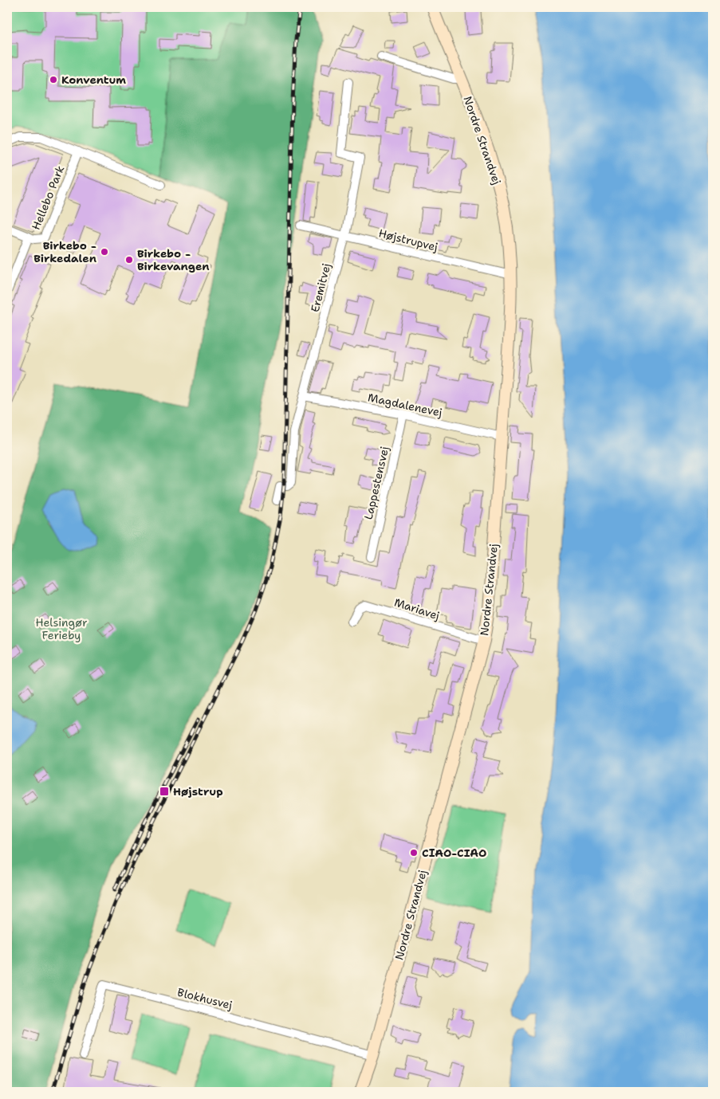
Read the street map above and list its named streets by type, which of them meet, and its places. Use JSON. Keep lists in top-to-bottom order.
{
  "streets": {
    "main road": ["Nordre Strandvej"],
    "street": [
      "Hellebo Park",
      "Højstrupvej",
      "Eremitvej",
      "Magdalenevej",
      "Lappestensvej",
      "Mariavej",
      "Blokhusvej"
    ]
  },
  "crossings": [
    ["Nordre Strandvej", "Højstrupvej"],
    ["Nordre Strandvej", "Magdalenevej"],
    ["Nordre Strandvej", "Mariavej"],
    ["Nordre Strandvej", "Blokhusvej"],
    ["Højstrupvej", "Eremitvej"],
    ["Eremitvej", "Magdalenevej"],
    ["Magdalenevej", "Lappestensvej"]
  ],
  "parks": ["Helsingør Ferieby"],
  "places": {
    "other": [
      "Konventum",
      "Birkebo - Birkedalen",
      "Birkebo - Birkevangen",
      "CIAO-CIAO"
    ],
    "transit": ["Højstrup"]
  }
}
